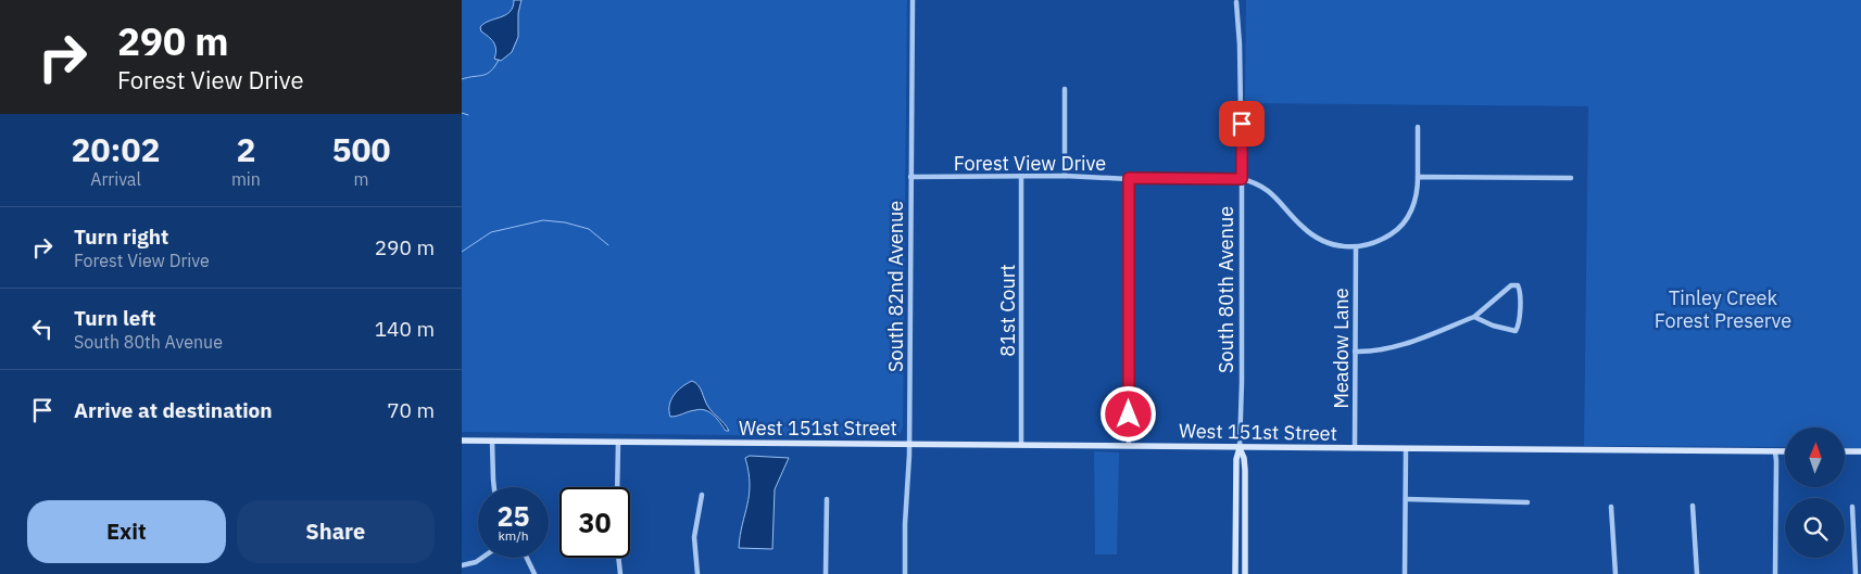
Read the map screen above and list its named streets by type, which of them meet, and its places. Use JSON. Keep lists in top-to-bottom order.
{
  "streets": {
    "street": [
      "Forest View Drive",
      "South 82nd Avenue",
      "South 80th Avenue",
      "81st Court",
      "Meadow Lane",
      "West 151st Street"
    ]
  },
  "crossings": [
    ["Forest View Drive", "South 82nd Avenue"],
    ["Forest View Drive", "South 80th Avenue"],
    ["Forest View Drive", "81st Court"],
    ["Forest View Drive", "Meadow Lane"],
    ["South 82nd Avenue", "West 151st Street"],
    ["South 80th Avenue", "West 151st Street"],
    ["81st Court", "West 151st Street"],
    ["Meadow Lane", "West 151st Street"]
  ],
  "parks": ["Tinley Creek Forest Preserve"],
  "north": "top",
  "page": {
    "turn": ["290 m", "Forest View Drive"],
    "eta": [
      "20:02",
      "Arrival",
      "2",
      "min",
      "500",
      "m"
    ],
    "list": [
      {
        "name": "Turn right",
        "note": "Forest View Drive",
        "value": "290 m"
      },
      {
        "name": "Turn left",
        "note": "South 80th Avenue",
        "value": "140 m"
      },
      {
        "name": "Arrive at destination",
        "value": "70 m"
      }
    ],
    "speed": "25 km/h",
    "limit": "30",
    "buttons": ["Exit", "Share"]
  }
}
